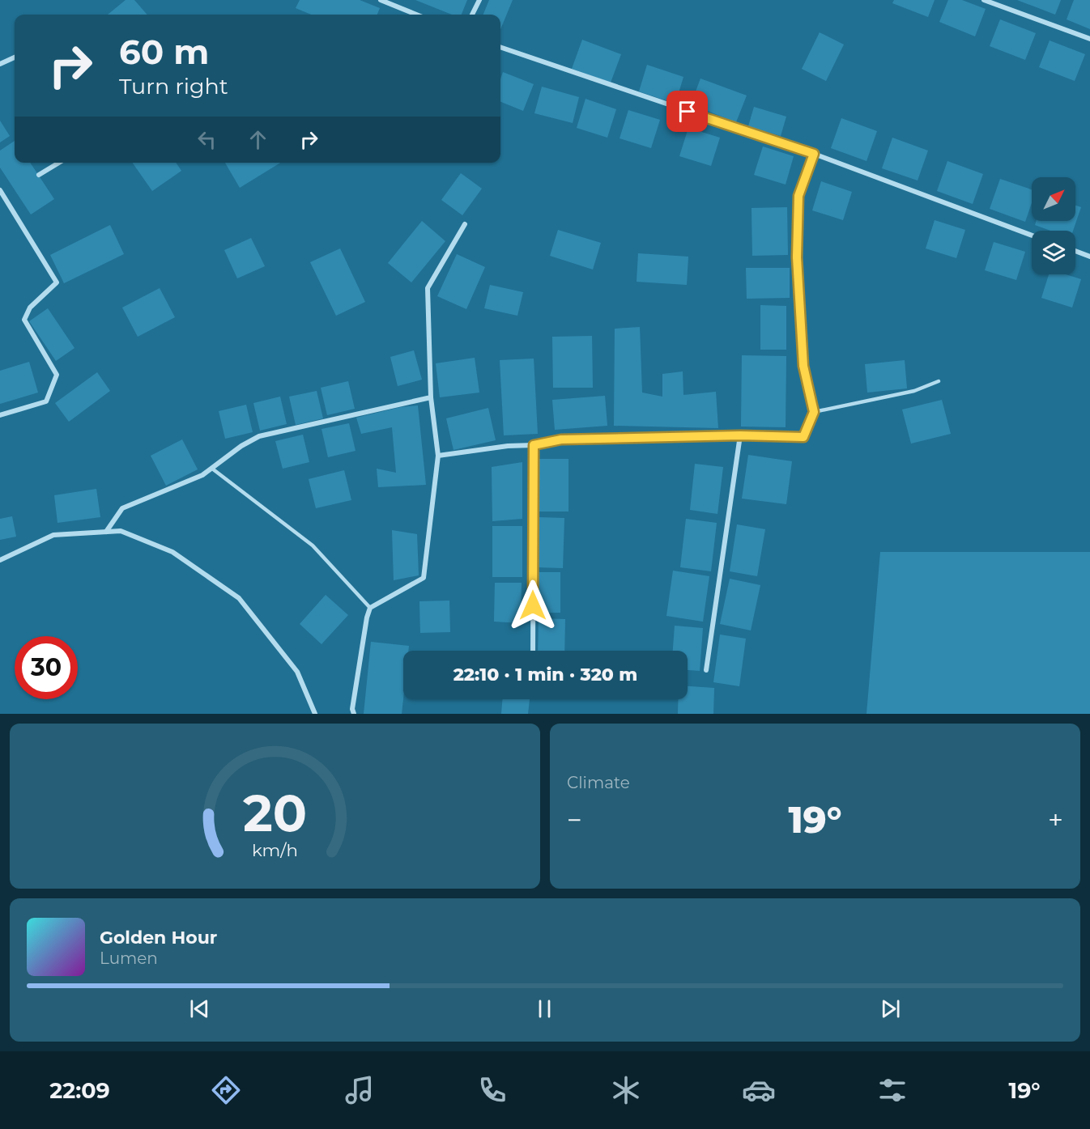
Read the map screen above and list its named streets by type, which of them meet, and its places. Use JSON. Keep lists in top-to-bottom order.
{
  "north": "top right",
  "page": {
    "turn": ["60 m", "Turn right"],
    "limit": "30",
    "trip": "22:10 · 1 min · 320 m",
    "tile": "Climate",
    "heat": ["−", "19°", "+"],
    "song": ["Golden Hour", "Lumen"],
    "tabs": ["22:09", "19°"],
    "gauge": ["20", "km/h"]
  }
}
